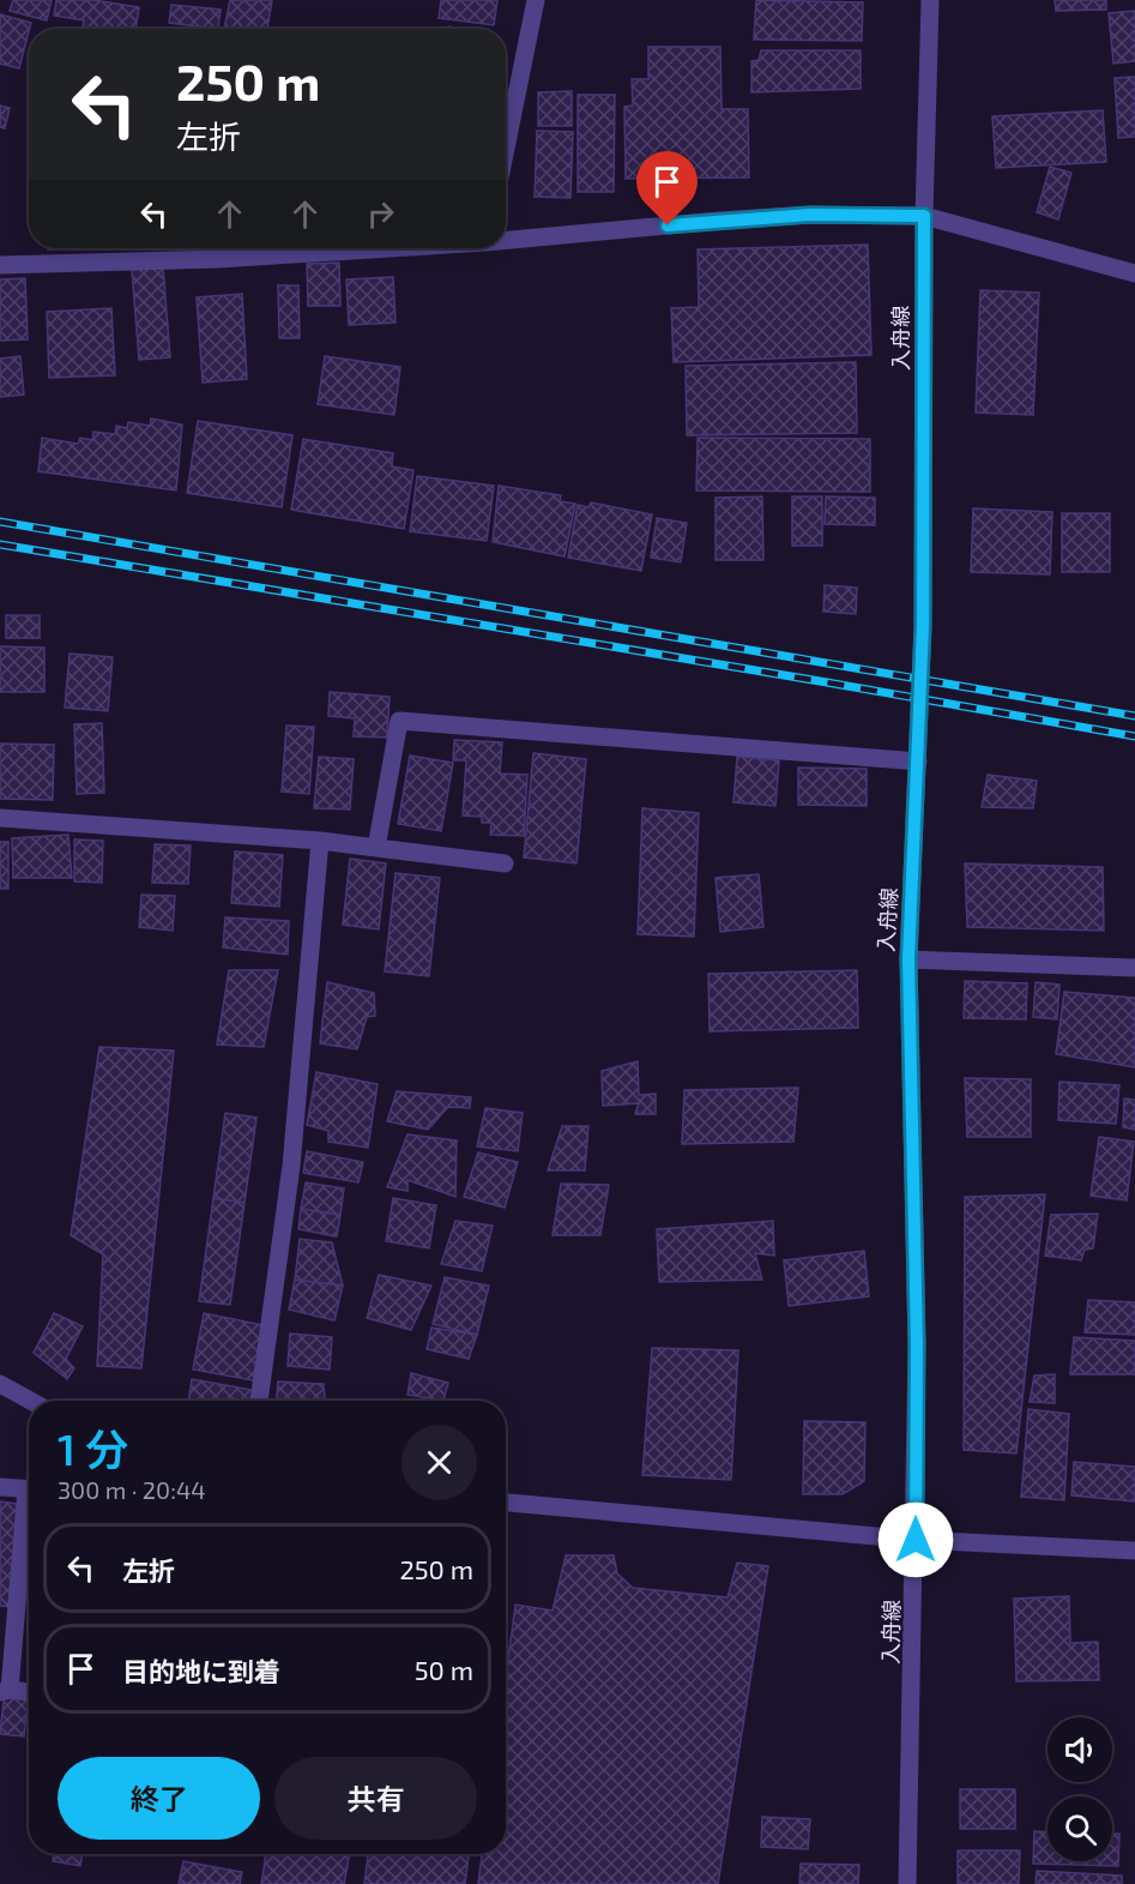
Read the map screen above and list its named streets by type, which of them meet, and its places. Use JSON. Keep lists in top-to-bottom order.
{
  "streets": {
    "street": ["入舟線"]
  },
  "page": {
    "turn": ["250 m", "左折"],
    "heading": ["1 分", "300 m · 20:44"],
    "list": [
      {
        "name": "左折",
        "value": "250 m"
      },
      {
        "name": "目的地に到着",
        "value": "50 m"
      }
    ],
    "buttons": ["終了", "共有"]
  }
}
